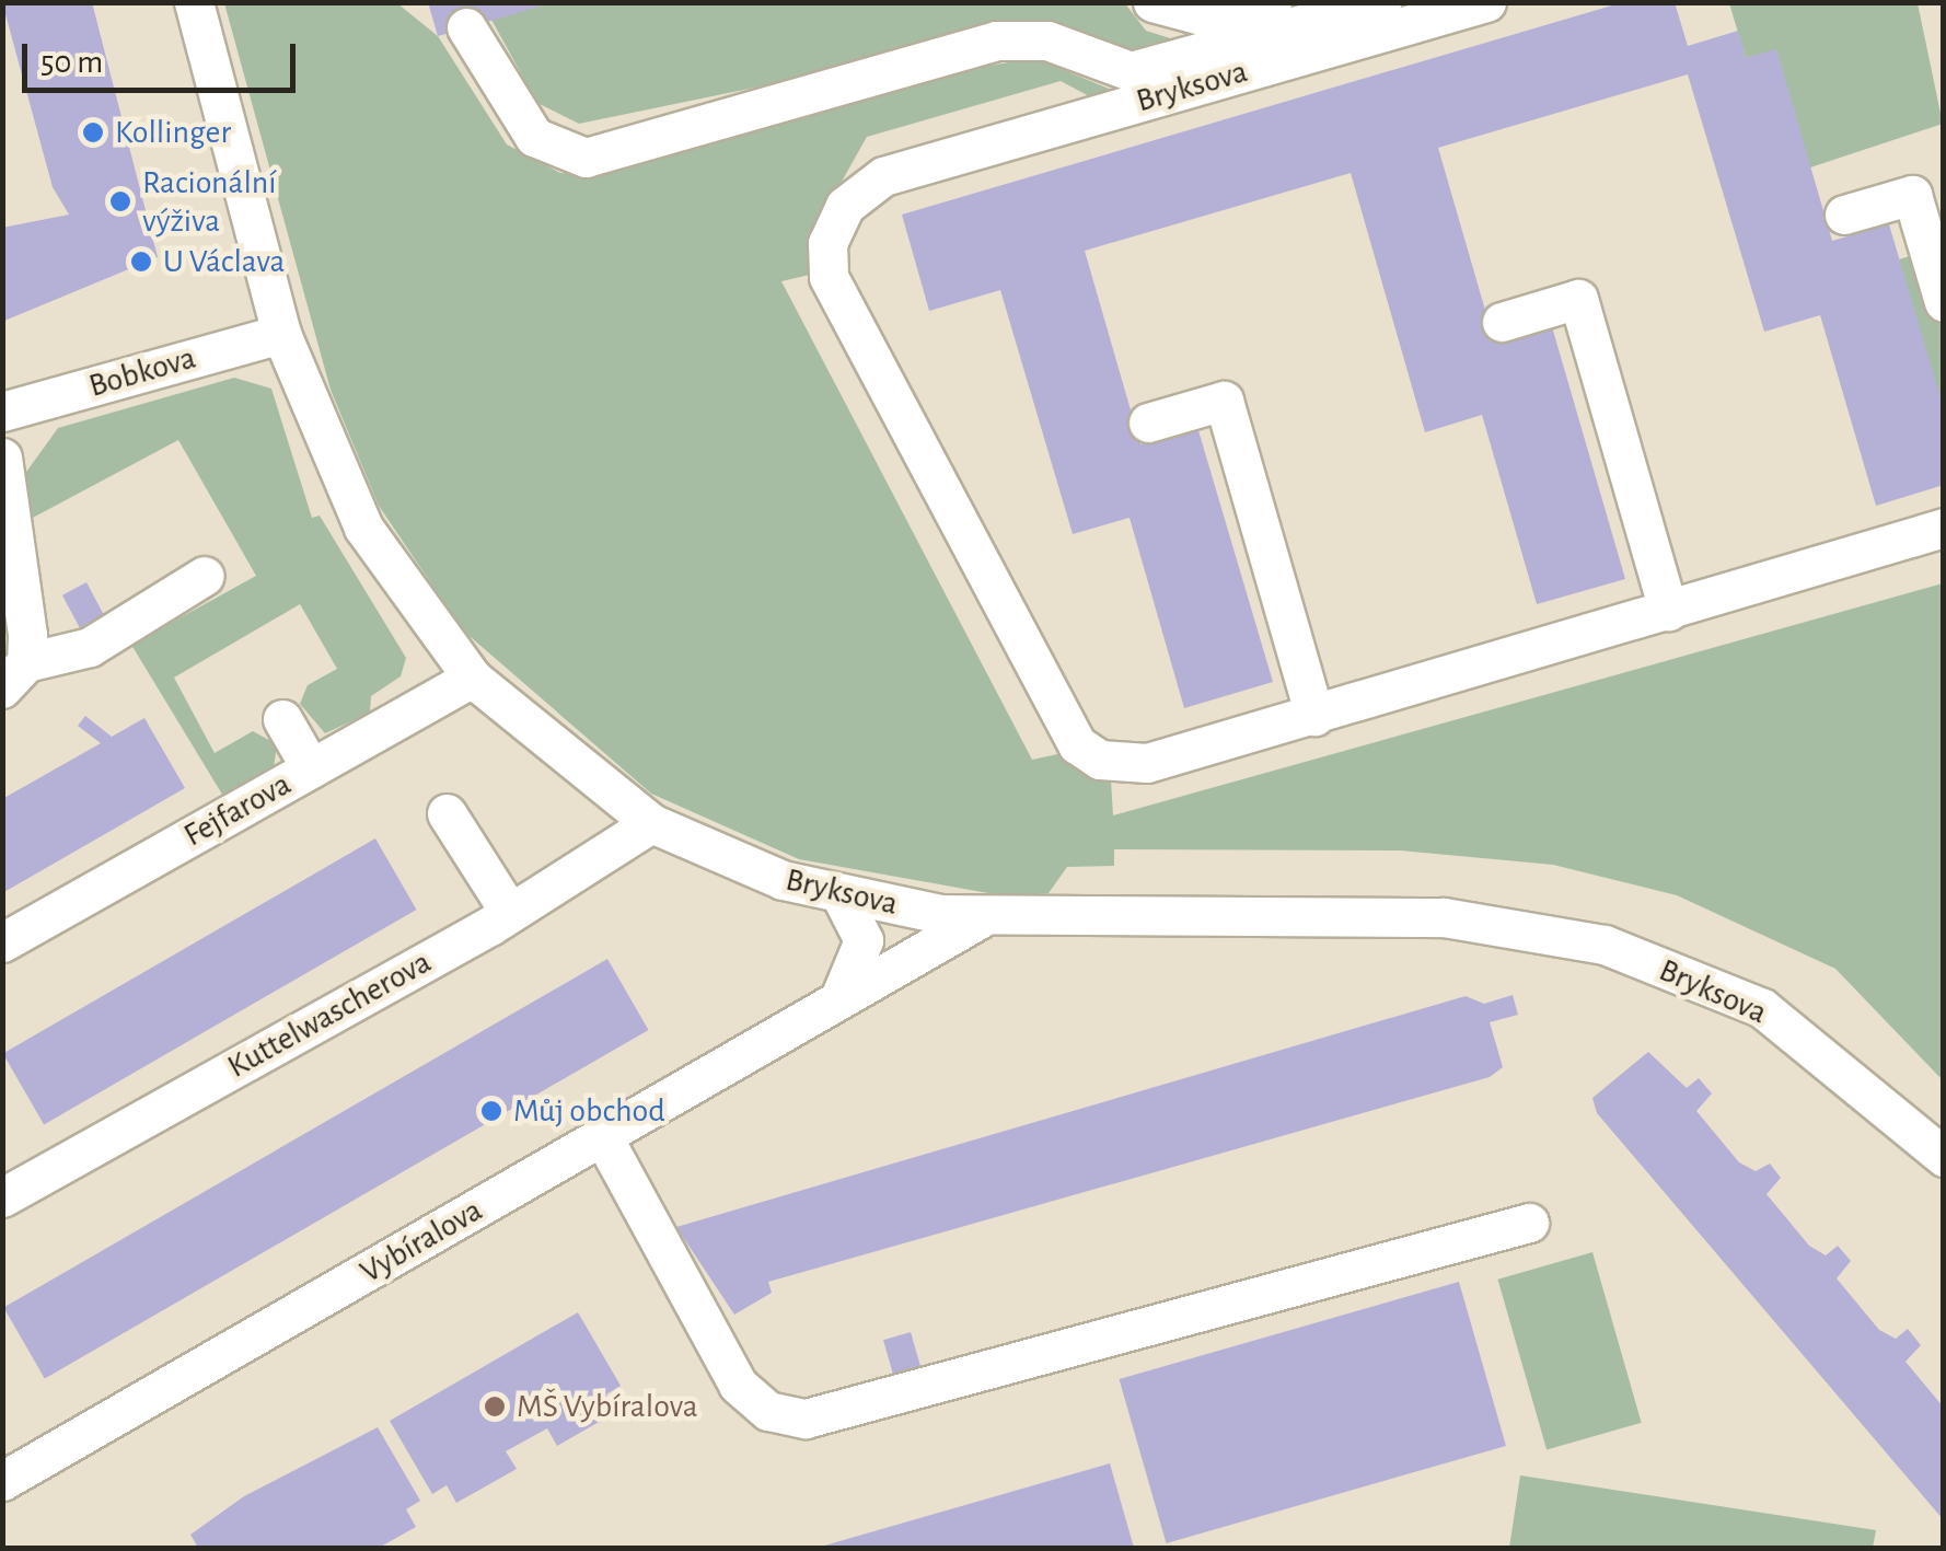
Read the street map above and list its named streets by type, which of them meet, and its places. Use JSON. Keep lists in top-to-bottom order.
{
  "streets": {
    "street": [
      "Bryksova",
      "Bobkova",
      "Fejfarova",
      "Kuttelwascherova",
      "Vybíralova"
    ]
  },
  "crossings": [
    ["Bryksova", "Bobkova"],
    ["Bryksova", "Fejfarova"],
    ["Bryksova", "Kuttelwascherova"],
    ["Bryksova", "Vybíralova"]
  ],
  "places": [
    "Kollinger",
    "Racionální výživa",
    "U Václava",
    "Můj obchod",
    "MŠ Vybíralova"
  ],
  "scale_bar": "50 m"
}
